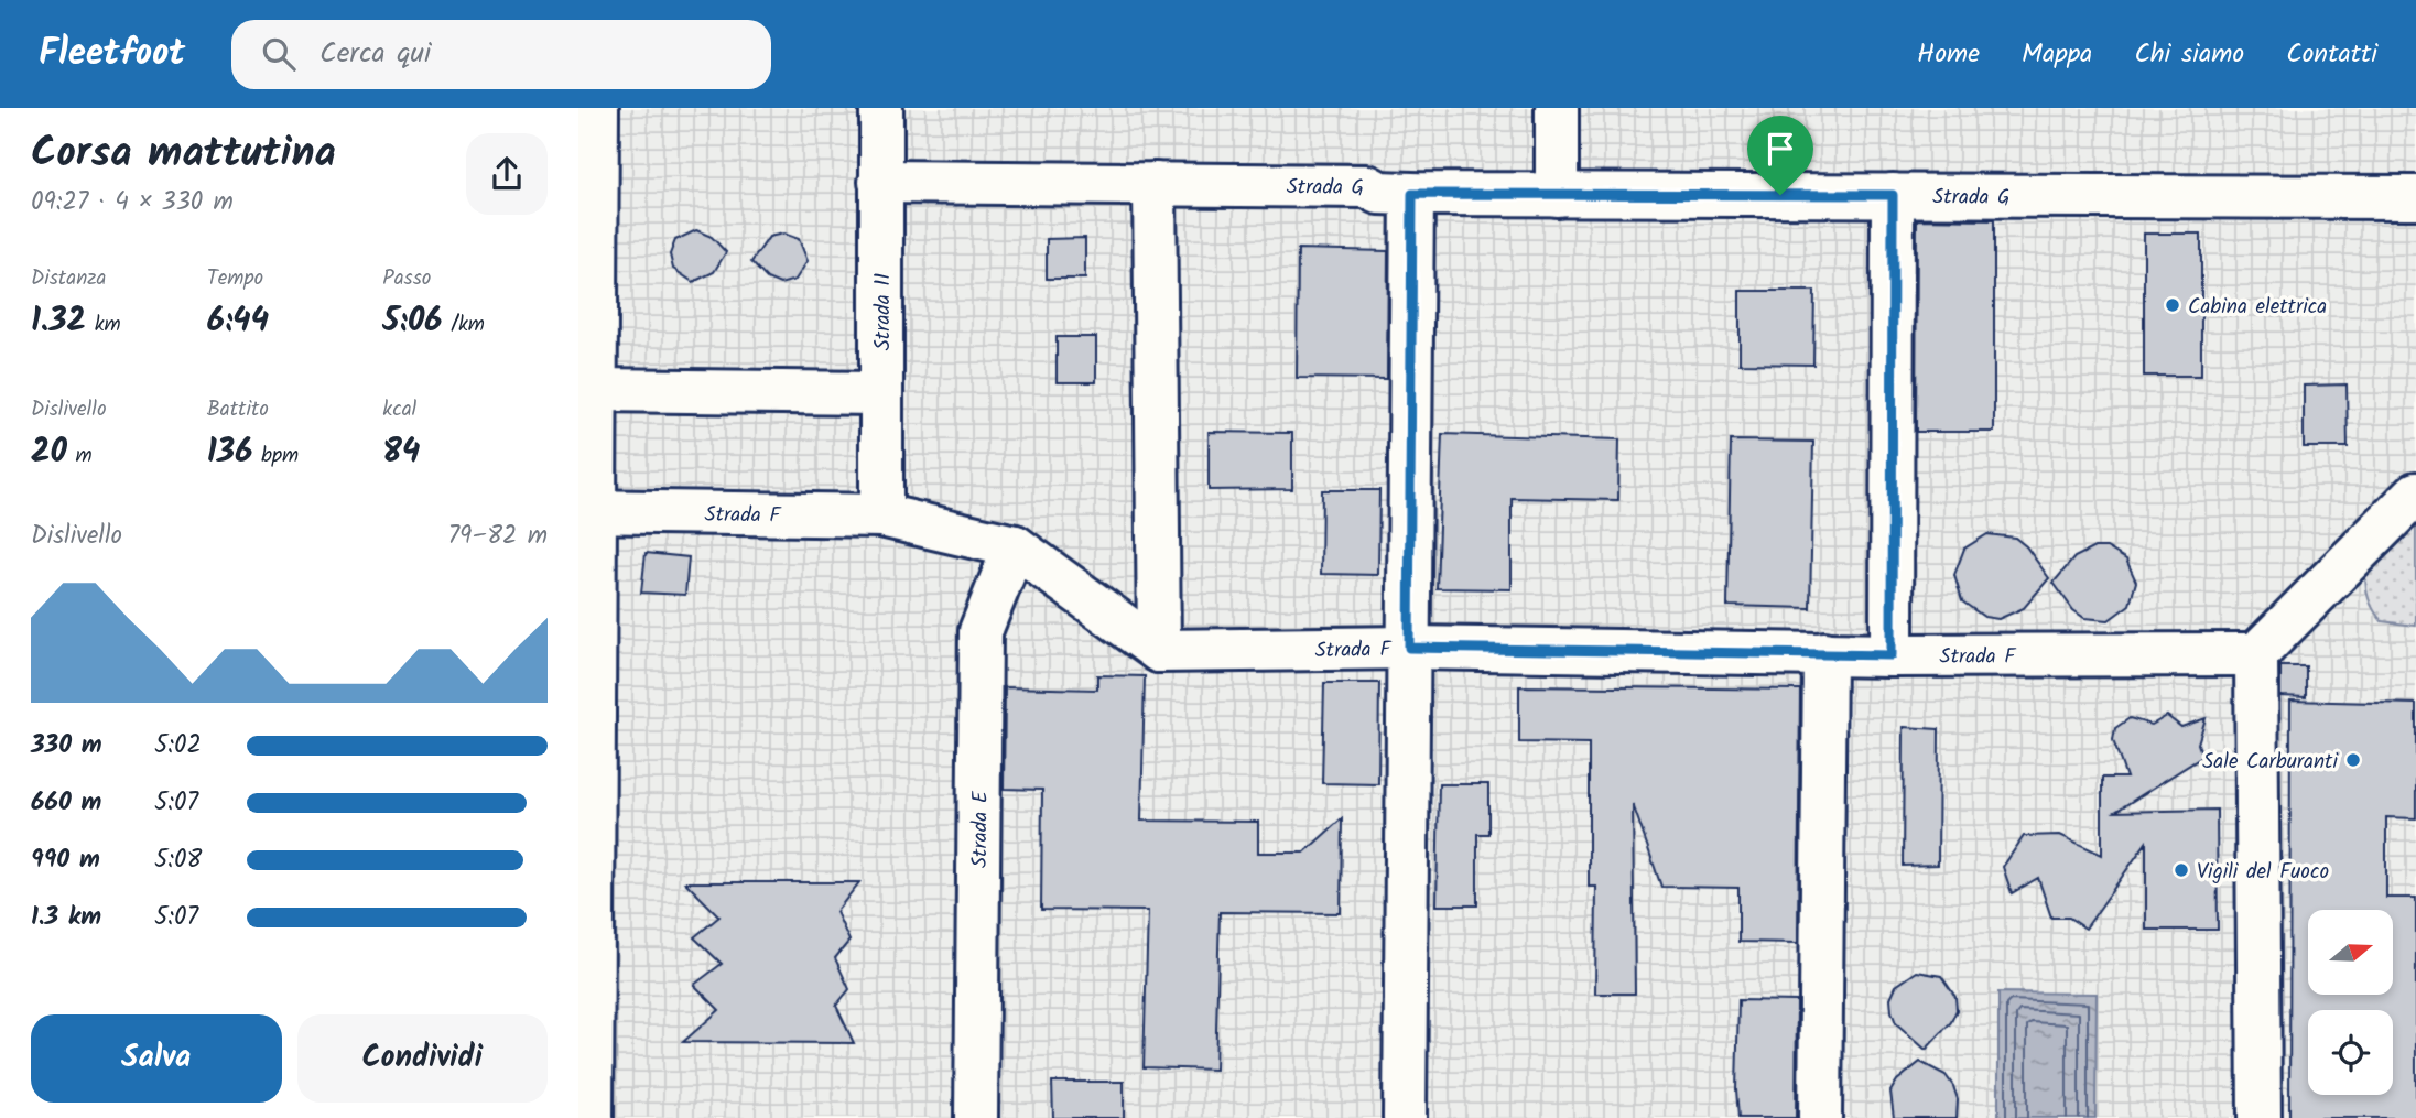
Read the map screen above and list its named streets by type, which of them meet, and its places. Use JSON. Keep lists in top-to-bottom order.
{
  "streets": {
    "lane": [
      "Strada G",
      "Strada 11",
      "Strada F",
      "Strada E"
    ]
  },
  "crossings": [
    ["Strada G", "Strada 11"],
    ["Strada 11", "Strada F"],
    ["Strada F", "Strada E"]
  ],
  "places": ["Cabina elettrica", "Sale Carburanti", "Vigili del Fuoco"],
  "north": "right",
  "page": {
    "header": "Fleetfoot",
    "search": "Cerca qui",
    "nav": [
      "Home",
      "Mappa",
      "Chi siamo",
      "Contatti"
    ],
    "heading": ["Corsa mattutina", "09:27 · 4 × 330 m"],
    "stats": [
      ["Distanza", "1.32 km"],
      ["Tempo", "6:44"],
      ["Passo", "5:06 /km"],
      ["Dislivello", "20 m"],
      ["Battito", "136 bpm"],
      ["kcal", "84"]
    ],
    "chart": ["Dislivello", "79–82 m"],
    "list": [
      {
        "name": "330 m",
        "note": "5:02"
      },
      {
        "name": "660 m",
        "note": "5:07"
      },
      {
        "name": "990 m",
        "note": "5:08"
      },
      {
        "name": "1.3 km",
        "note": "5:07"
      }
    ],
    "buttons": ["Salva", "Condividi"]
  }
}
